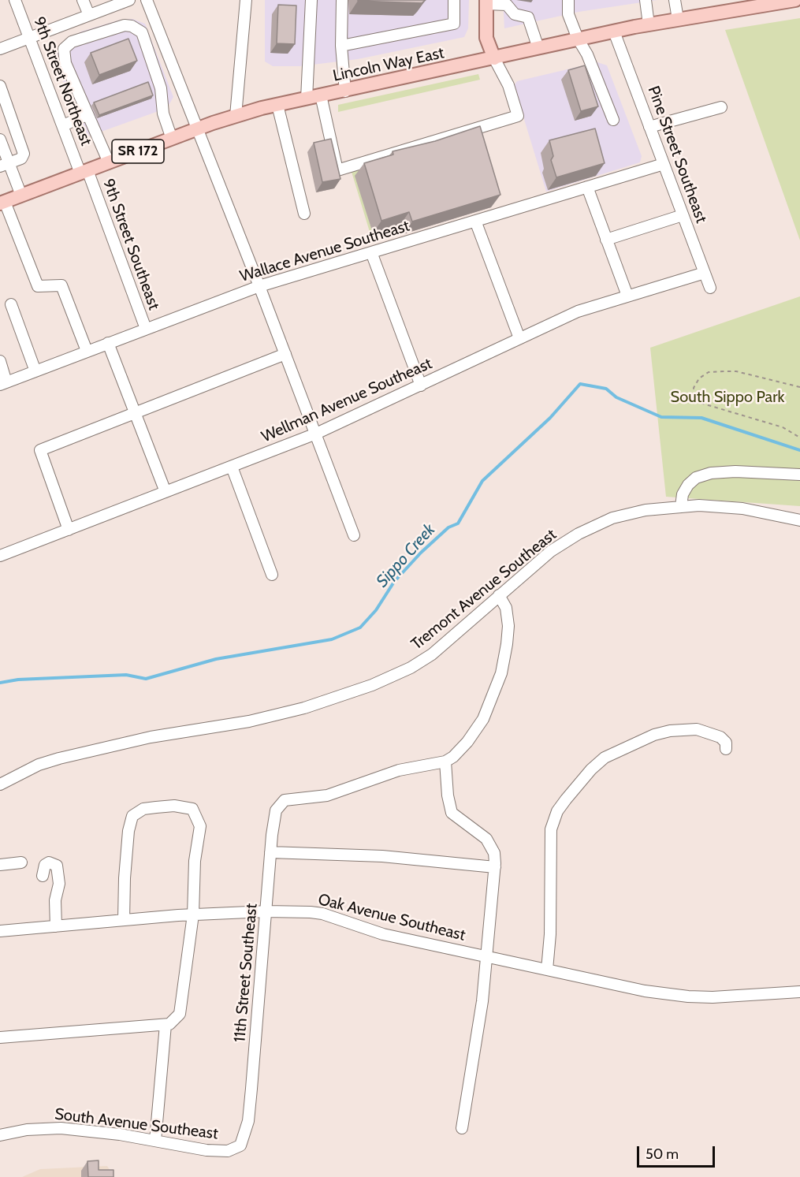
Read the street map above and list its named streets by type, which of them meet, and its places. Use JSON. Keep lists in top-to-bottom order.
{
  "streets": {
    "main road": ["Lincoln Way East", "SR 172"],
    "street": [
      "9th Street Northeast",
      "Pine Street Southeast",
      "9th Street Southeast",
      "Wallace Avenue Southeast",
      "Wellman Avenue Southeast",
      "Tremont Avenue Southeast",
      "Oak Avenue Southeast",
      "11th Street Southeast",
      "South Avenue Southeast"
    ]
  },
  "crossings": [
    ["Lincoln Way East", "9th Street Northeast"],
    ["Lincoln Way East", "Pine Street Southeast"],
    ["Lincoln Way East", "9th Street Southeast"],
    ["9th Street Northeast", "9th Street Southeast"],
    ["Pine Street Southeast", "Wallace Avenue Southeast"],
    ["Pine Street Southeast", "Wellman Avenue Southeast"],
    ["9th Street Southeast", "Wallace Avenue Southeast"],
    ["Oak Avenue Southeast", "11th Street Southeast"],
    ["11th Street Southeast", "South Avenue Southeast"]
  ],
  "water": ["Sippo Creek"],
  "parks": ["South Sippo Park"],
  "scale_bar": "50 m"
}
